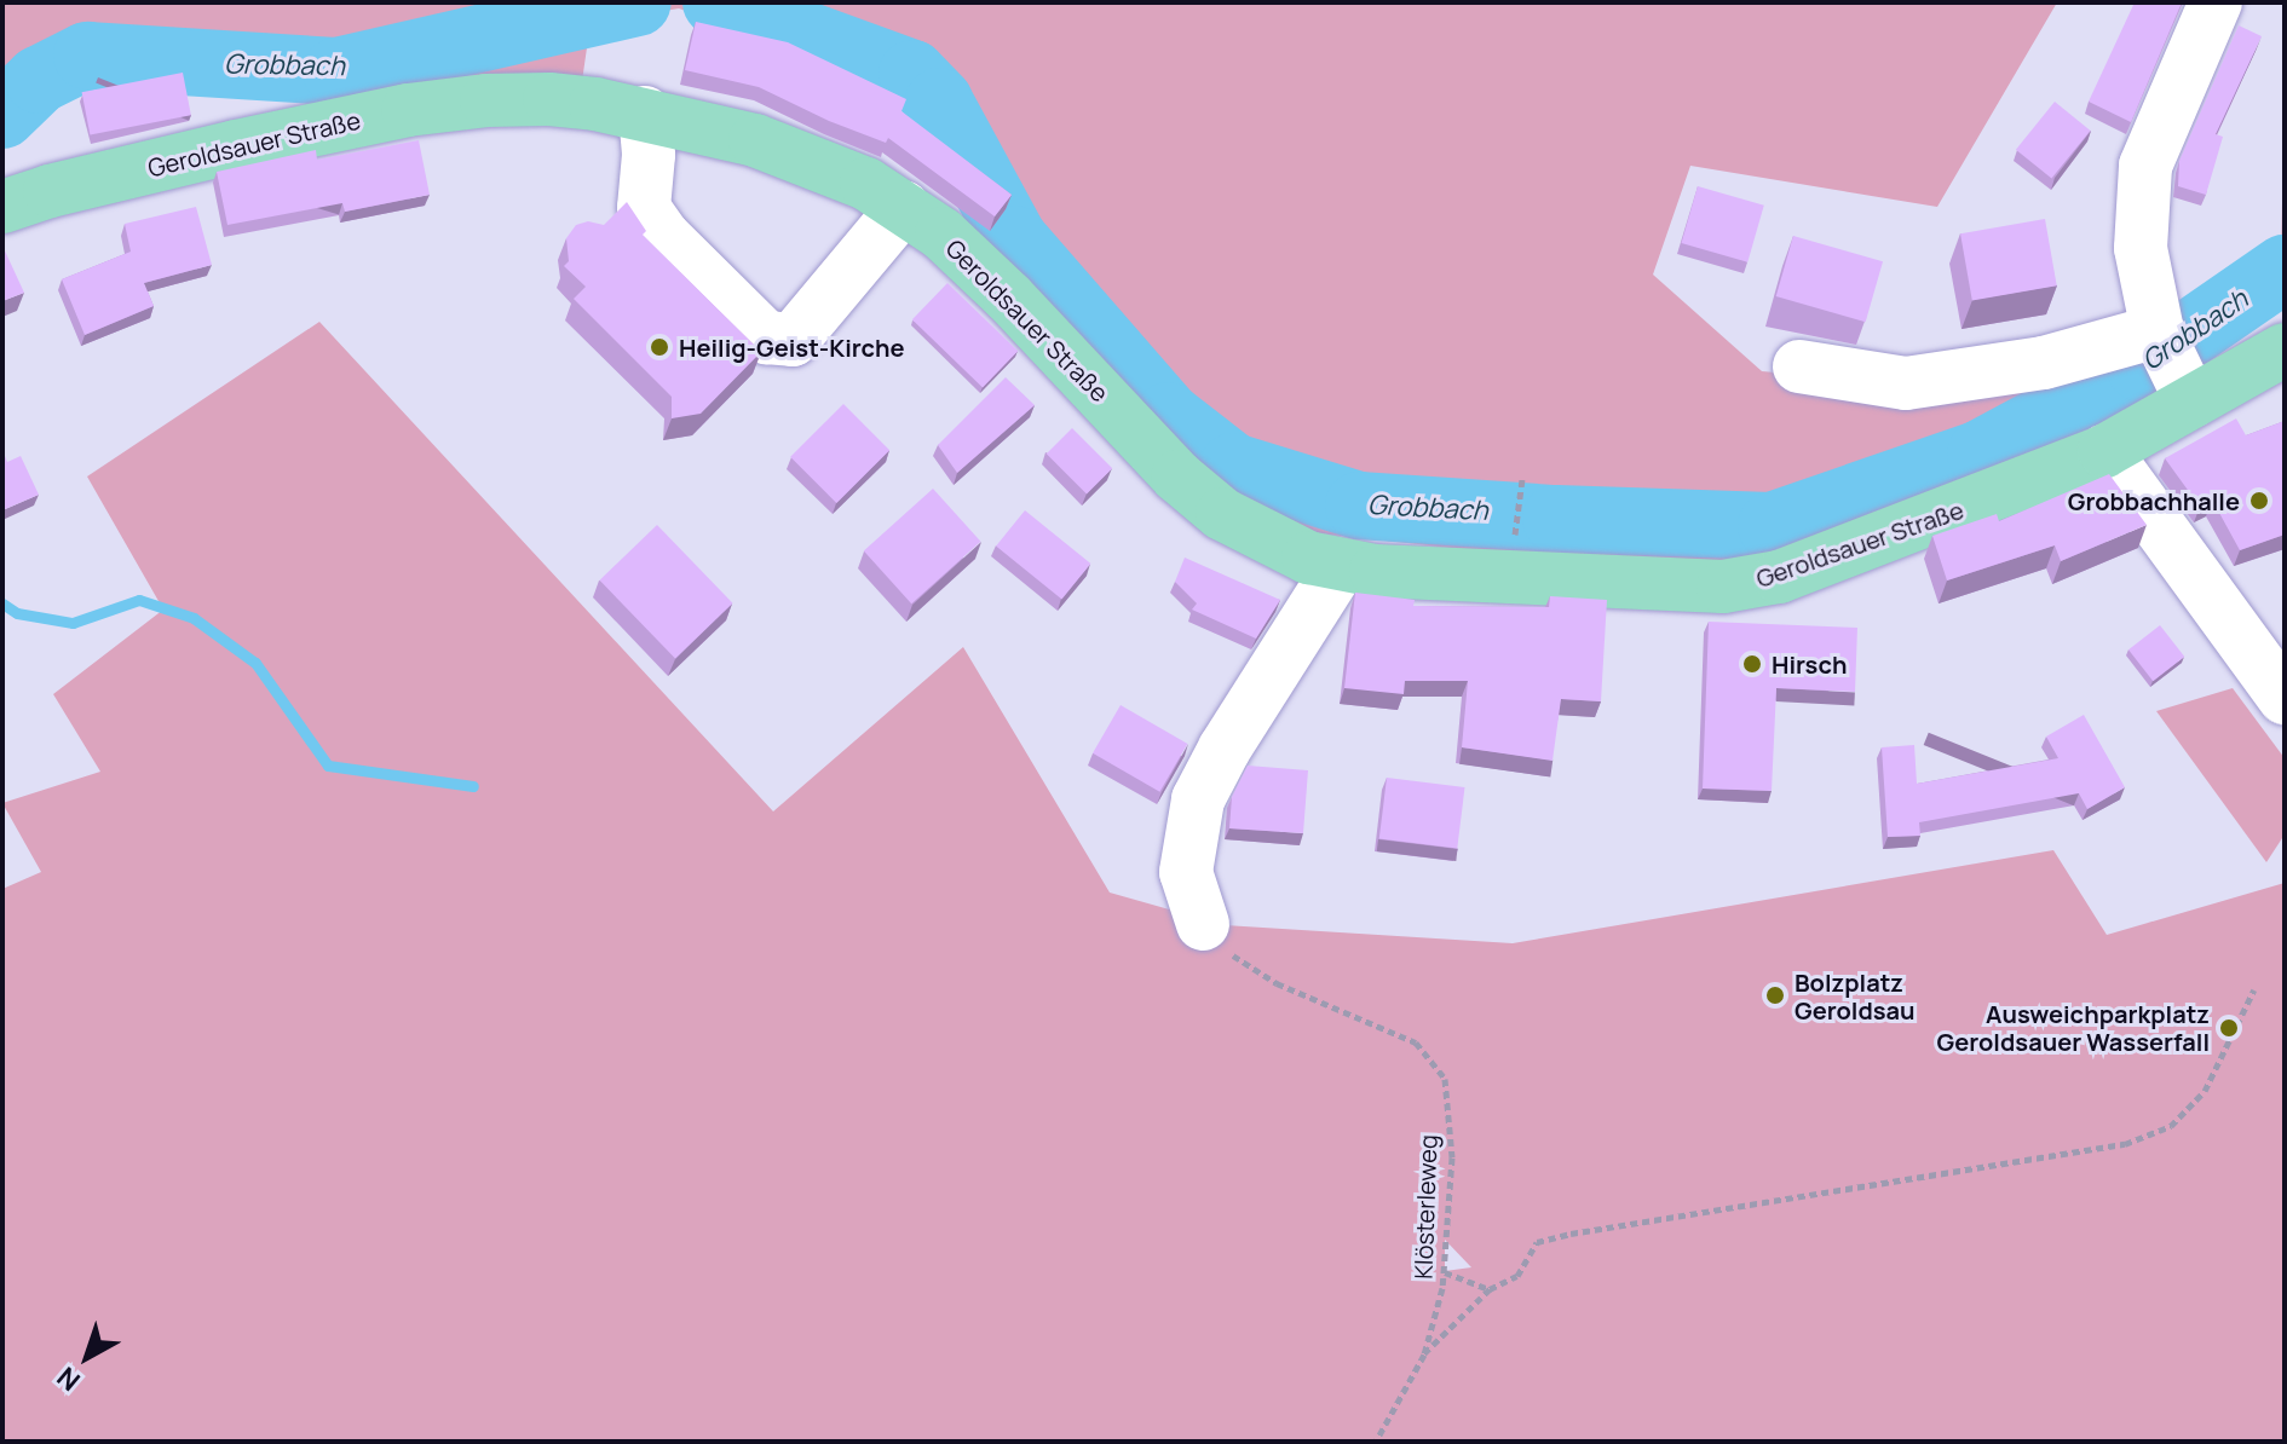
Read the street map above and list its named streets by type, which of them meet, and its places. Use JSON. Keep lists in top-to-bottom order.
{
  "streets": {
    "main road": ["Geroldsauer Straße"],
    "path": ["Klösterleweg"]
  },
  "water": ["Grobbach"],
  "places": [
    "Heilig-Geist-Kirche",
    "Grobbachhalle",
    "Hirsch",
    "Bolzplatz Geroldsau",
    "Ausweichparkplatz Geroldsauer Wasserfall"
  ],
  "north": "bottom left"
}
